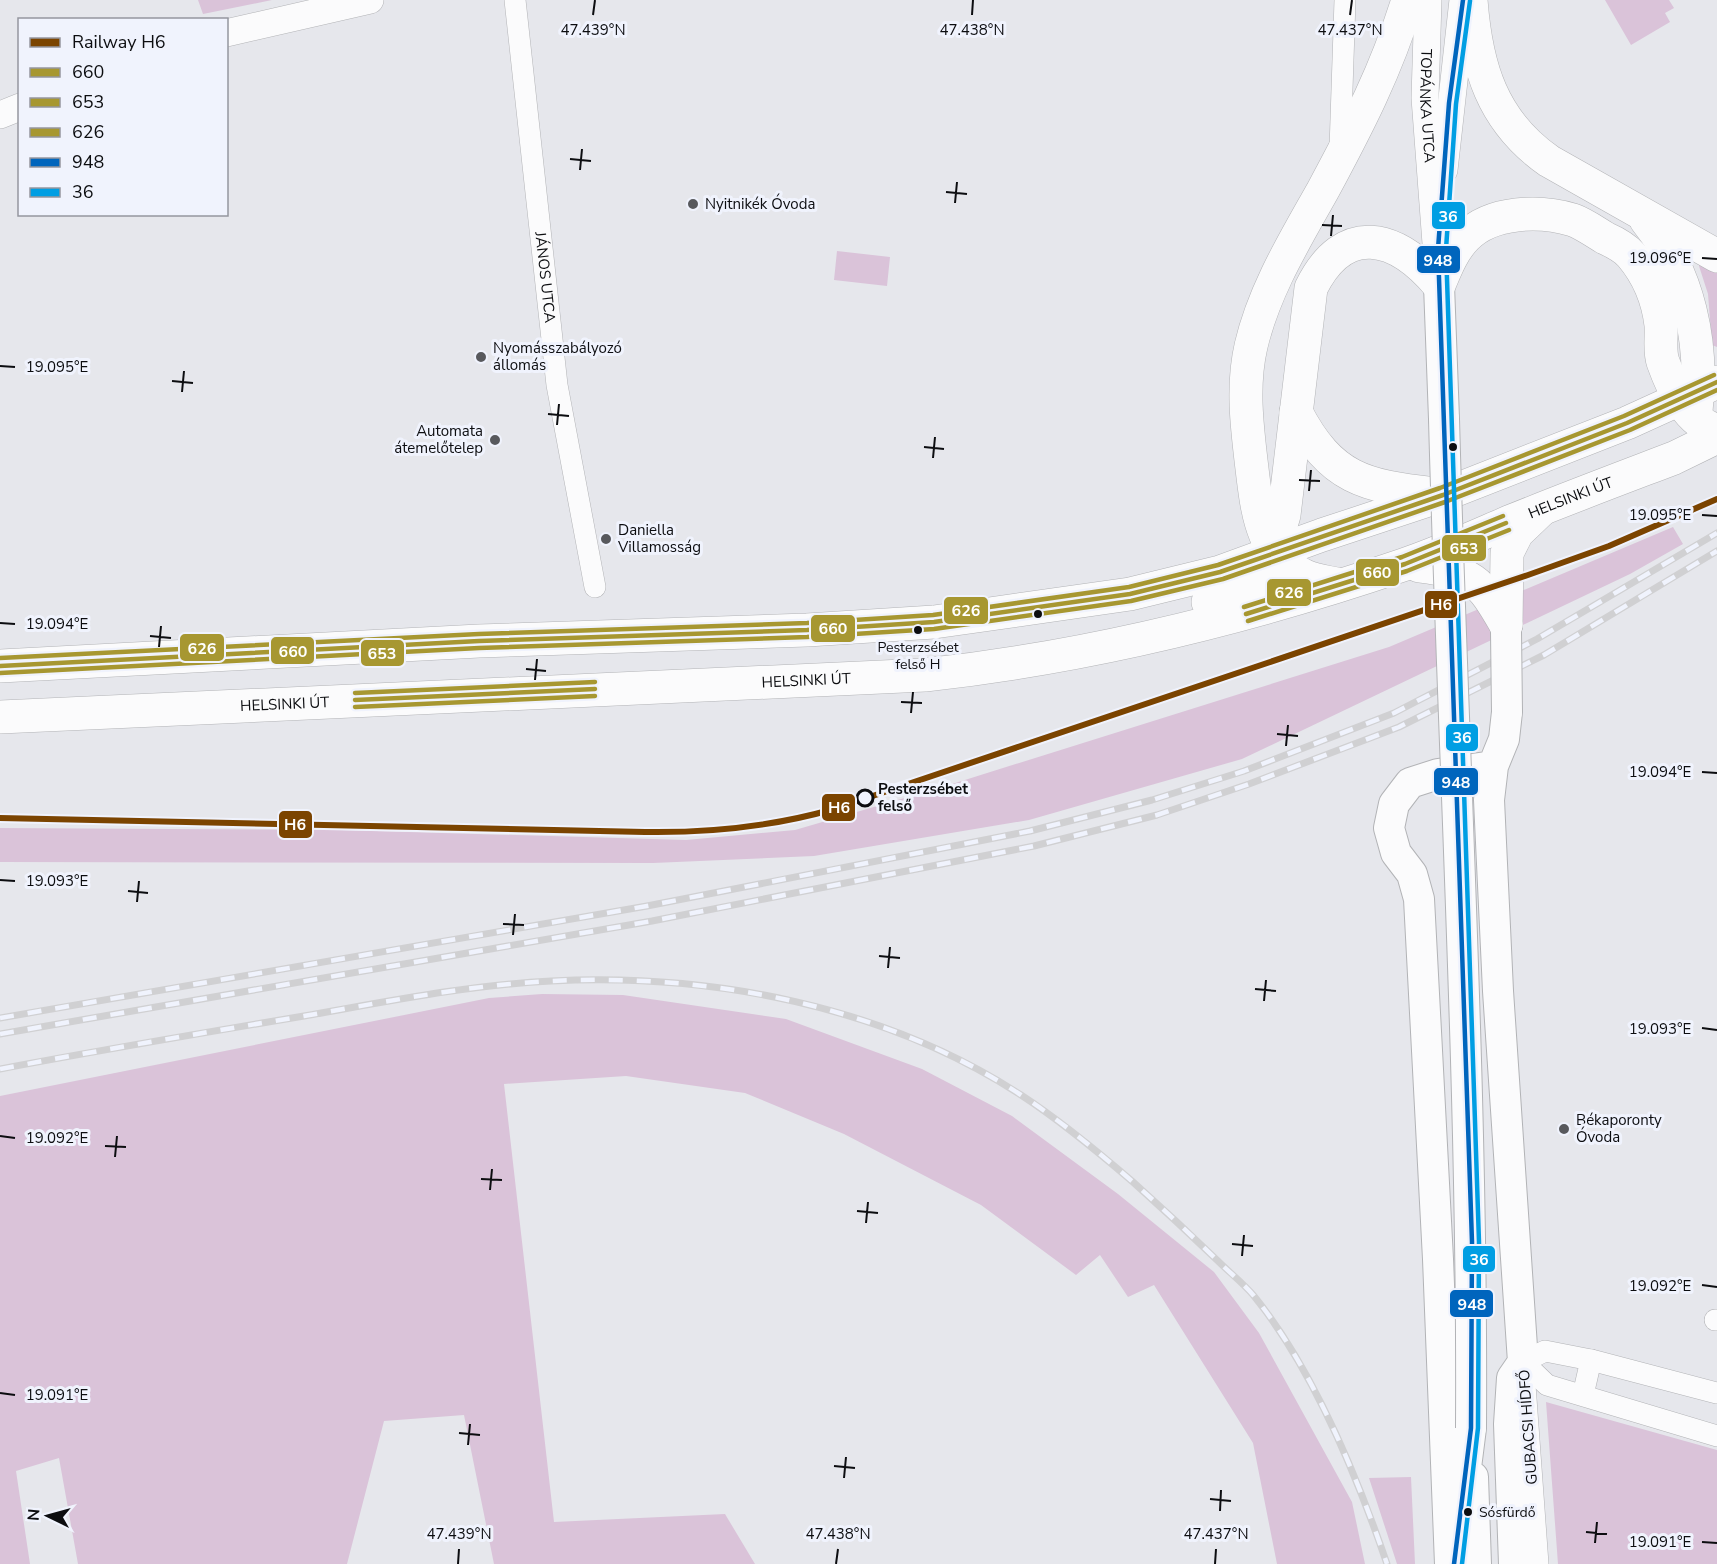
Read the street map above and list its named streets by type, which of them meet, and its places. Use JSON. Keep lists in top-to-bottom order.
{
  "streets": {
    "main road": ["HELSINKI ÚT"],
    "street": ["TOPÁNKA UTCA", "JÁNOS UTCA", "GUBACSI HÍDFŐ"]
  },
  "places": [
    "Nyitnikék Óvoda",
    "Nyomásszabályozó állomás",
    "Automata átemelőtelep",
    "Daniella Villamosság",
    "Pesterzsébet felső H",
    "Pesterzsébet felső",
    "Békaporonty Óvoda",
    "Sósfürdő"
  ],
  "lines": [
    "transit line 948",
    "transit line 36",
    "transit line 626",
    "transit line 660",
    "transit line 653",
    "rail line H6"
  ],
  "legend": [
    "Railway H6",
    "660",
    "653",
    "626",
    "948",
    "36"
  ],
  "north": "left",
  "coordinates": [
    "47.439°N",
    "47.438°N",
    "47.437°N",
    "19.096°E",
    "19.095°E",
    "19.094°E",
    "19.093°E",
    "19.092°E",
    "19.091°E"
  ]
}
